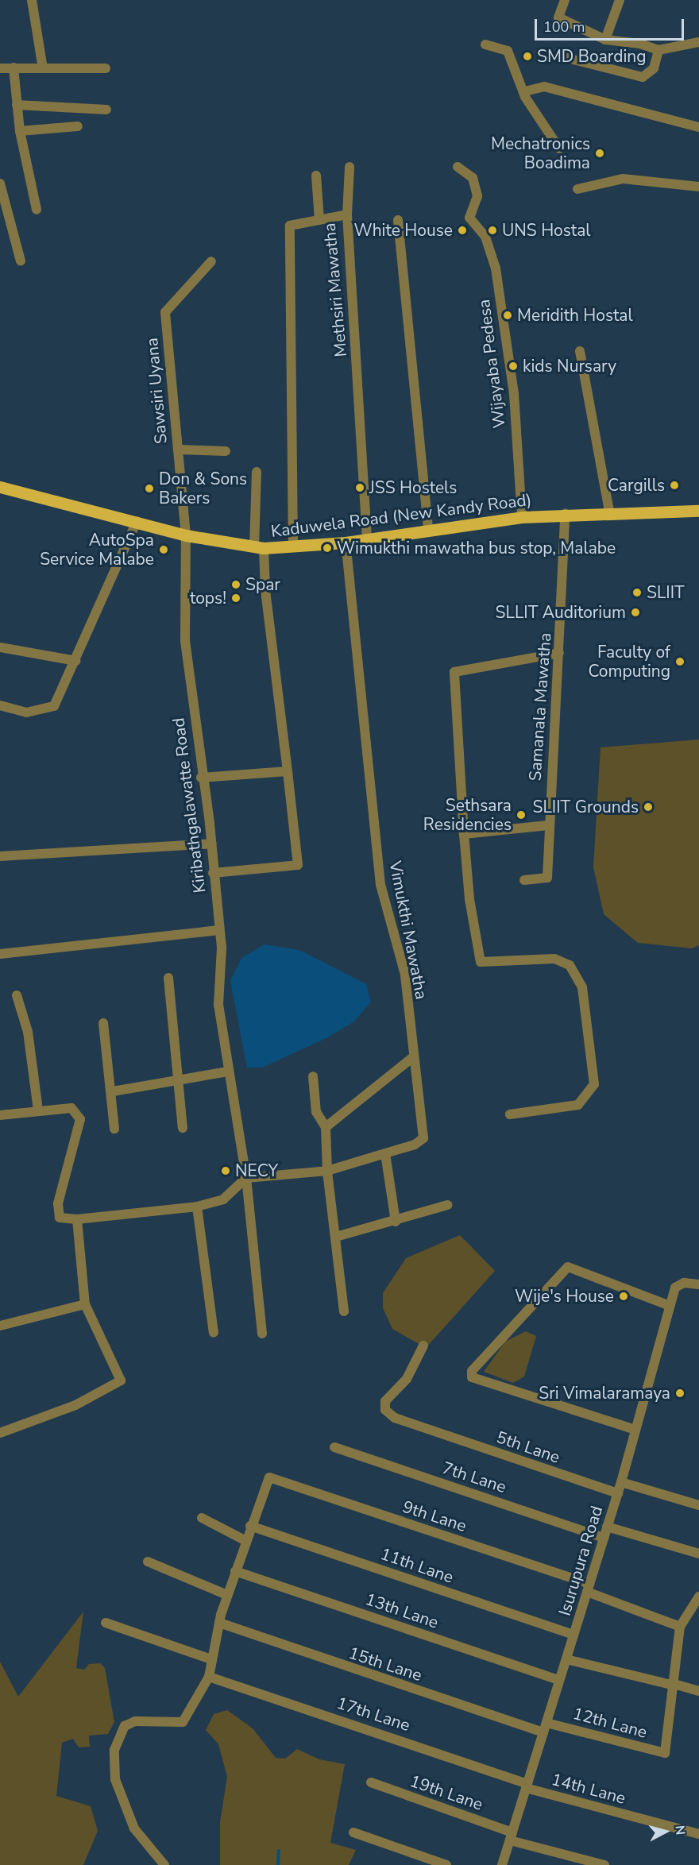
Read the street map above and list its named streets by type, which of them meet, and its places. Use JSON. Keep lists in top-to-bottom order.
{
  "streets": {
    "main road": ["Kaduwela Road (New Kandy Road)"],
    "street": [
      "Methsiri Mawatha",
      "Wijayaba Pedesa",
      "Sawsiri Uyana",
      "Samanala Mawatha",
      "Kiribathgalawatte Road",
      "Vimukthi Mawatha",
      "5th Lane",
      "7th Lane",
      "9th Lane",
      "Isurupura Road",
      "11th Lane",
      "13th Lane",
      "15th Lane",
      "17th Lane",
      "12th Lane",
      "14th Lane",
      "19th Lane"
    ]
  },
  "crossings": [
    ["Methsiri Mawatha", "Kaduwela Road (New Kandy Road)"],
    ["Wijayaba Pedesa", "Kaduwela Road (New Kandy Road)"],
    ["Sawsiri Uyana", "Kaduwela Road (New Kandy Road)"],
    ["Sawsiri Uyana", "Kiribathgalawatte Road"],
    ["Kaduwela Road (New Kandy Road)", "Samanala Mawatha"],
    ["Kaduwela Road (New Kandy Road)", "Kiribathgalawatte Road"],
    ["Kaduwela Road (New Kandy Road)", "Vimukthi Mawatha"],
    ["Kiribathgalawatte Road", "Vimukthi Mawatha"],
    ["5th Lane", "Isurupura Road"],
    ["7th Lane", "Isurupura Road"],
    ["9th Lane", "Isurupura Road"],
    ["9th Lane", "11th Lane"],
    ["Isurupura Road", "11th Lane"],
    ["Isurupura Road", "13th Lane"],
    ["Isurupura Road", "15th Lane"],
    ["Isurupura Road", "17th Lane"],
    ["Isurupura Road", "12th Lane"],
    ["Isurupura Road", "14th Lane"],
    ["Isurupura Road", "19th Lane"],
    ["15th Lane", "12th Lane"],
    ["17th Lane", "14th Lane"]
  ],
  "places": [
    "SMD Boarding",
    "Mechatronics Boadima",
    "White House",
    "UNS Hostal",
    "Meridith Hostal",
    "kids Nursary",
    "Cargills",
    "JSS Hostels",
    "Don & Sons Bakers",
    "Wimukthi mawatha bus stop, Malabe",
    "AutoSpa Service Malabe",
    "Spar",
    "SLIIT",
    "tops!",
    "SLLIT Auditorium",
    "Faculty of Computing",
    "SLIIT Grounds",
    "Sethsara Residencies",
    "NECY",
    "Wije's House",
    "Sri Vimalaramaya"
  ],
  "scale_bar": "100 m",
  "north": "right"
}
